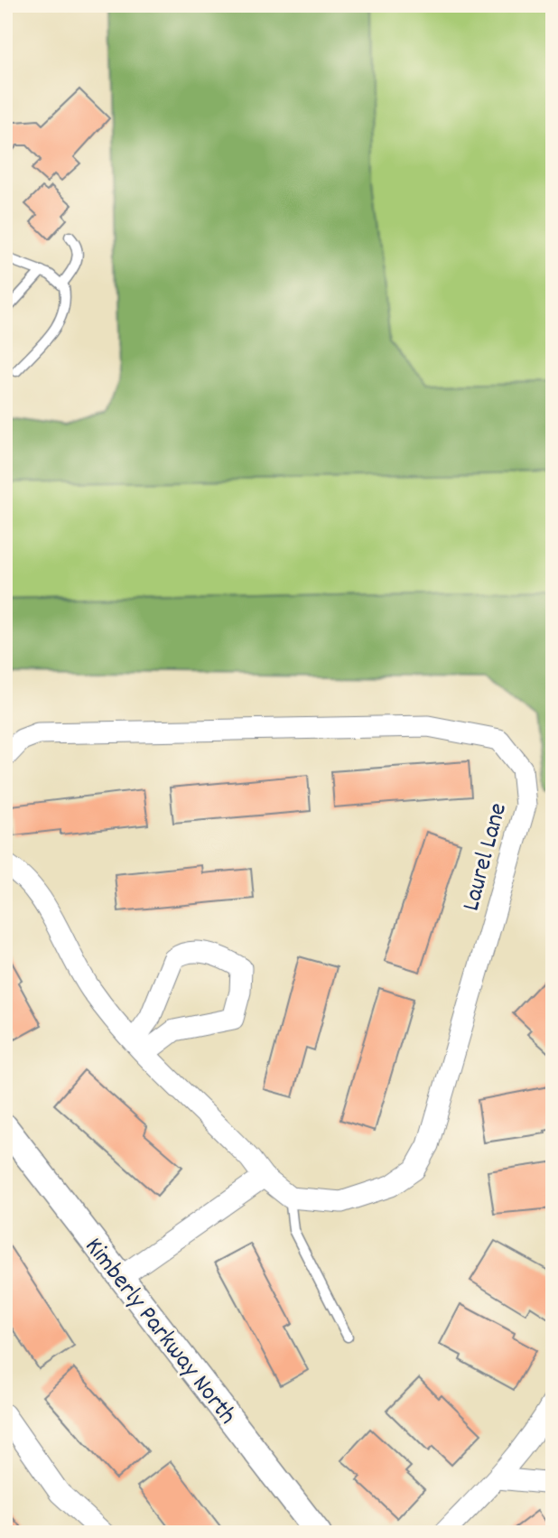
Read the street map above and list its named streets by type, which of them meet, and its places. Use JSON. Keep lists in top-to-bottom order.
{
  "streets": {
    "street": ["Laurel Lane", "Kimberly Parkway North"]
  }
}
